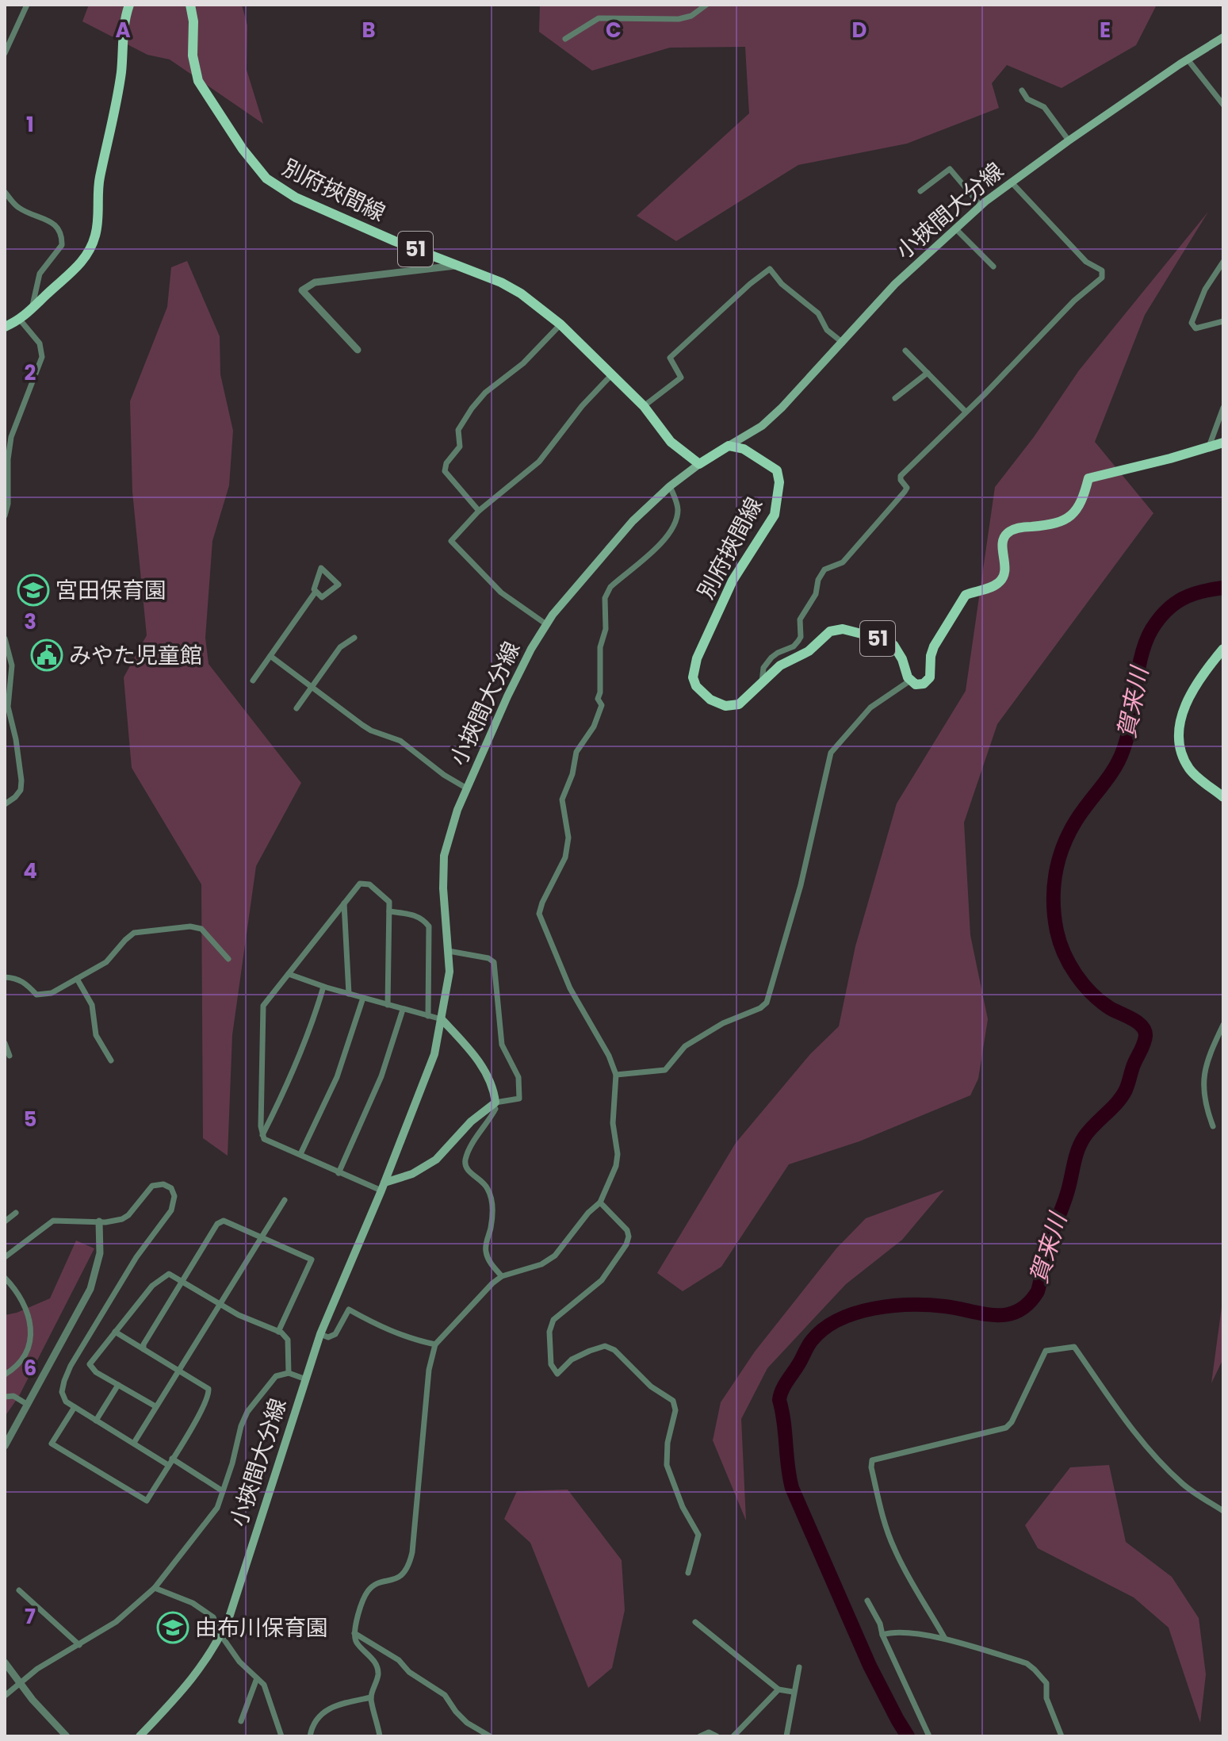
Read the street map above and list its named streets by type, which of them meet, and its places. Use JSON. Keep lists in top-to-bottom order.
{
  "streets": {
    "main road": ["別府挾間線", "小挾間大分線", "51"]
  },
  "crossings": [
    ["別府挾間線", "小挾間大分線"],
    ["別府挾間線", "51"]
  ],
  "water": ["賀来川"],
  "places": {
    "school or university": ["宮田保育園", "由布川保育園"],
    "public building": ["みやた児童館"]
  },
  "grid": {
    "columns": [
      "A",
      "B",
      "C",
      "D",
      "E"
    ],
    "rows": [
      "1",
      "2",
      "3",
      "4",
      "5",
      "6",
      "7"
    ]
  }
}
